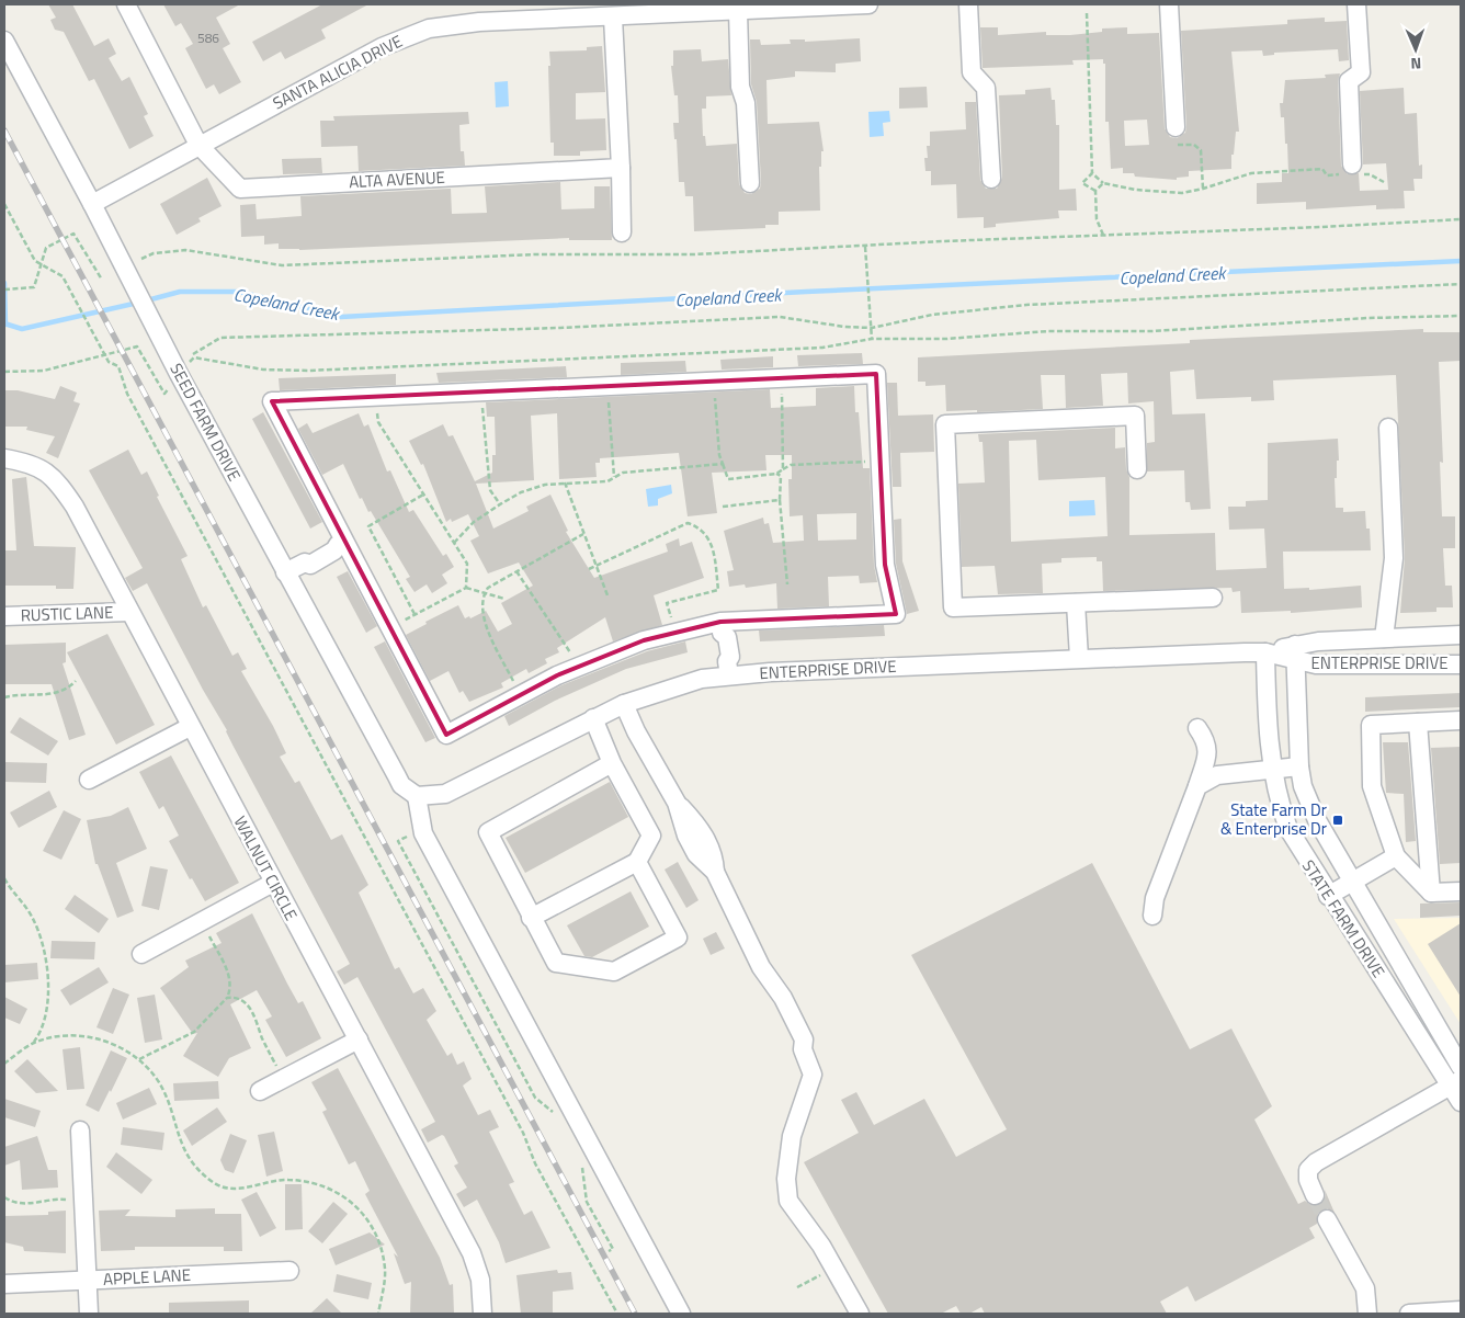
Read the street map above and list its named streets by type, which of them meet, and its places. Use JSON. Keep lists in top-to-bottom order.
{
  "streets": {
    "street": [
      "SANTA ALICIA DRIVE",
      "ALTA AVENUE",
      "SEED FARM DRIVE",
      "RUSTIC LANE",
      "ENTERPRISE DRIVE",
      "WALNUT CIRCLE",
      "STATE FARM DRIVE",
      "APPLE LANE"
    ]
  },
  "crossings": [
    ["SANTA ALICIA DRIVE", "ALTA AVENUE"],
    ["SANTA ALICIA DRIVE", "SEED FARM DRIVE"],
    ["SEED FARM DRIVE", "ENTERPRISE DRIVE"],
    ["RUSTIC LANE", "WALNUT CIRCLE"],
    ["ENTERPRISE DRIVE", "STATE FARM DRIVE"]
  ],
  "water": ["Copeland Creek"],
  "places": {
    "transit": ["State Farm Dr & Enterprise Dr"]
  },
  "house_numbers": ["586"],
  "north": "bottom"
}
